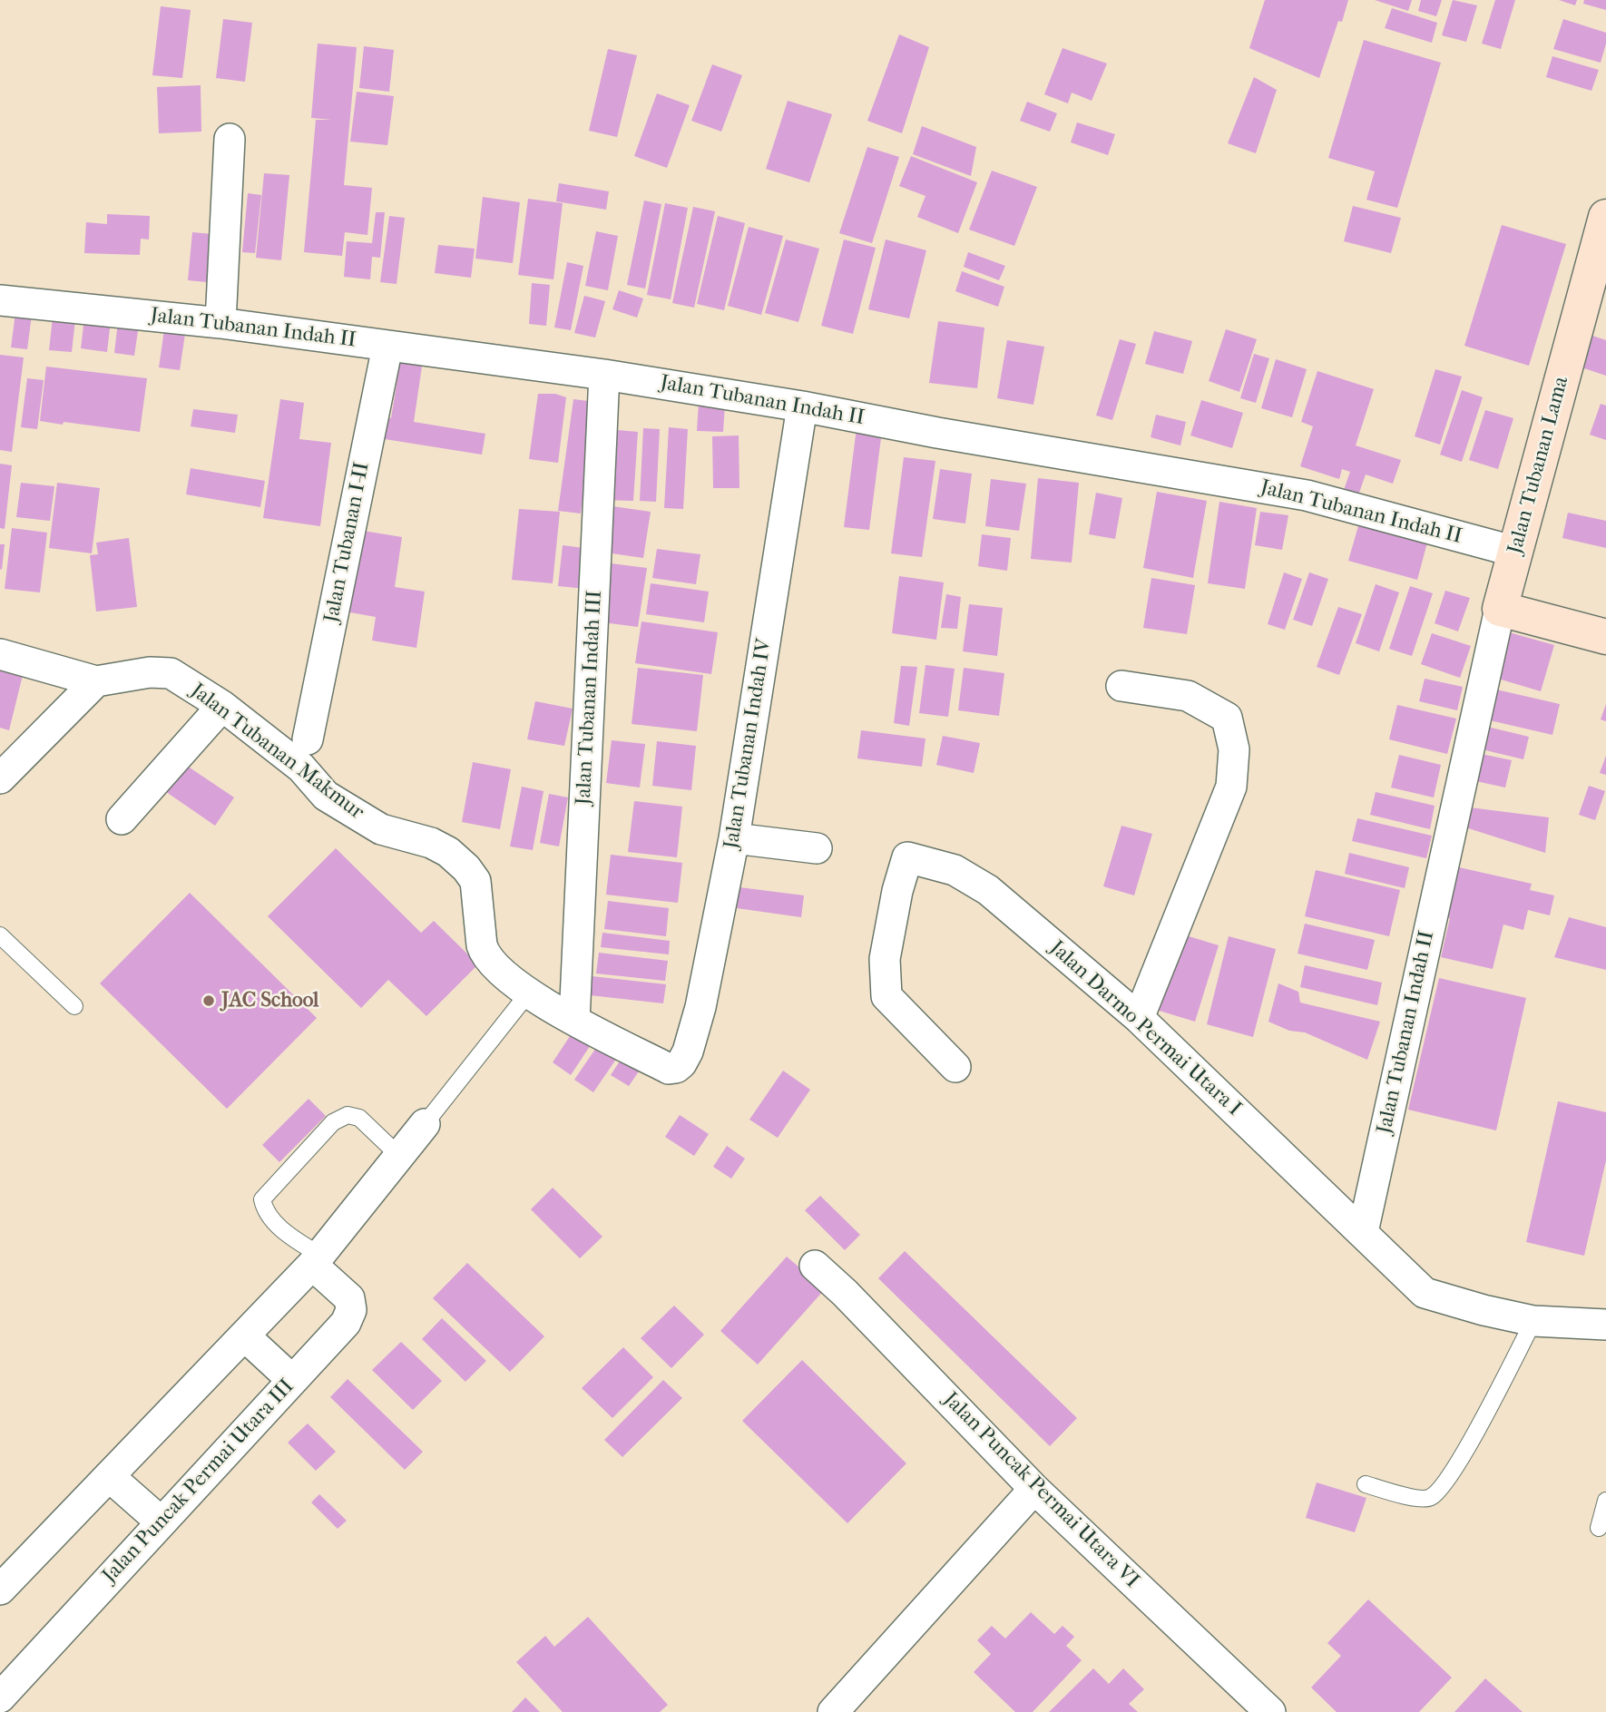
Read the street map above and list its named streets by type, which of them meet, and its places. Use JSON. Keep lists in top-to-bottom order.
{
  "streets": {
    "street": [
      "Jalan Tubanan Indah II",
      "Jalan Tubanan Lama",
      "Jalan Tubanan I-II",
      "Jalan Tubanan Indah III",
      "Jalan Tubanan Indah IV",
      "Jalan Tubanan Makmur",
      "Jalan Darmo Permai Utara I",
      "Jalan Puncak Permai Utara III",
      "Jalan Puncak Permai Utara VI"
    ]
  },
  "crossings": [
    ["Jalan Tubanan Indah II", "Jalan Tubanan Lama"],
    ["Jalan Tubanan Indah II", "Jalan Tubanan I-II"],
    ["Jalan Tubanan Indah II", "Jalan Tubanan Indah III"],
    ["Jalan Tubanan Indah II", "Jalan Tubanan Indah IV"],
    ["Jalan Tubanan Indah II", "Jalan Darmo Permai Utara I"],
    ["Jalan Tubanan Indah III", "Jalan Tubanan Makmur"],
    ["Jalan Tubanan Indah IV", "Jalan Tubanan Makmur"]
  ],
  "places": ["JAC School"]
}
